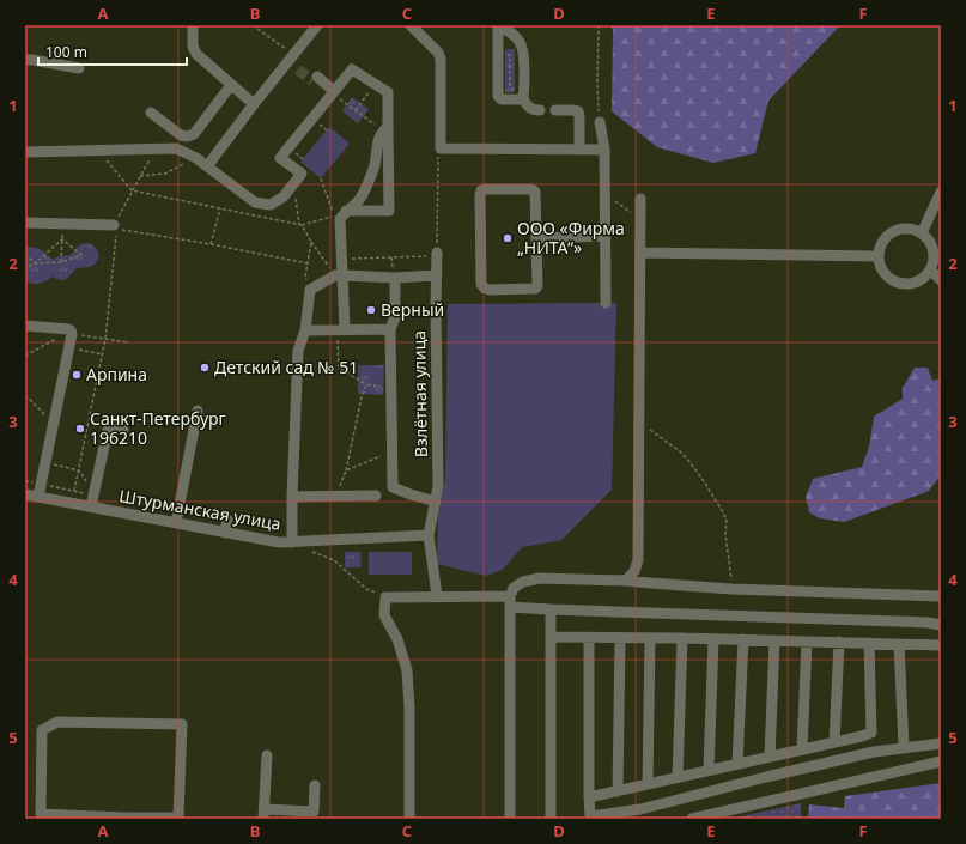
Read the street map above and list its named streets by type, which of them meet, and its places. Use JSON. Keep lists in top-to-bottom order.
{
  "streets": {
    "street": ["Взлётная улица", "Штурманская улица"]
  },
  "crossings": [
    ["Взлётная улица", "Штурманская улица"]
  ],
  "places": [
    "ООО «Фирма „НИТА“»",
    "Верный",
    "Детский сад № 51",
    "Арпина",
    "Санкт-Петербург 196210"
  ],
  "scale_bar": "100 m",
  "grid": {
    "columns": [
      "A",
      "B",
      "C",
      "D",
      "E",
      "F"
    ],
    "rows": [
      "1",
      "2",
      "3",
      "4",
      "5"
    ]
  }
}
